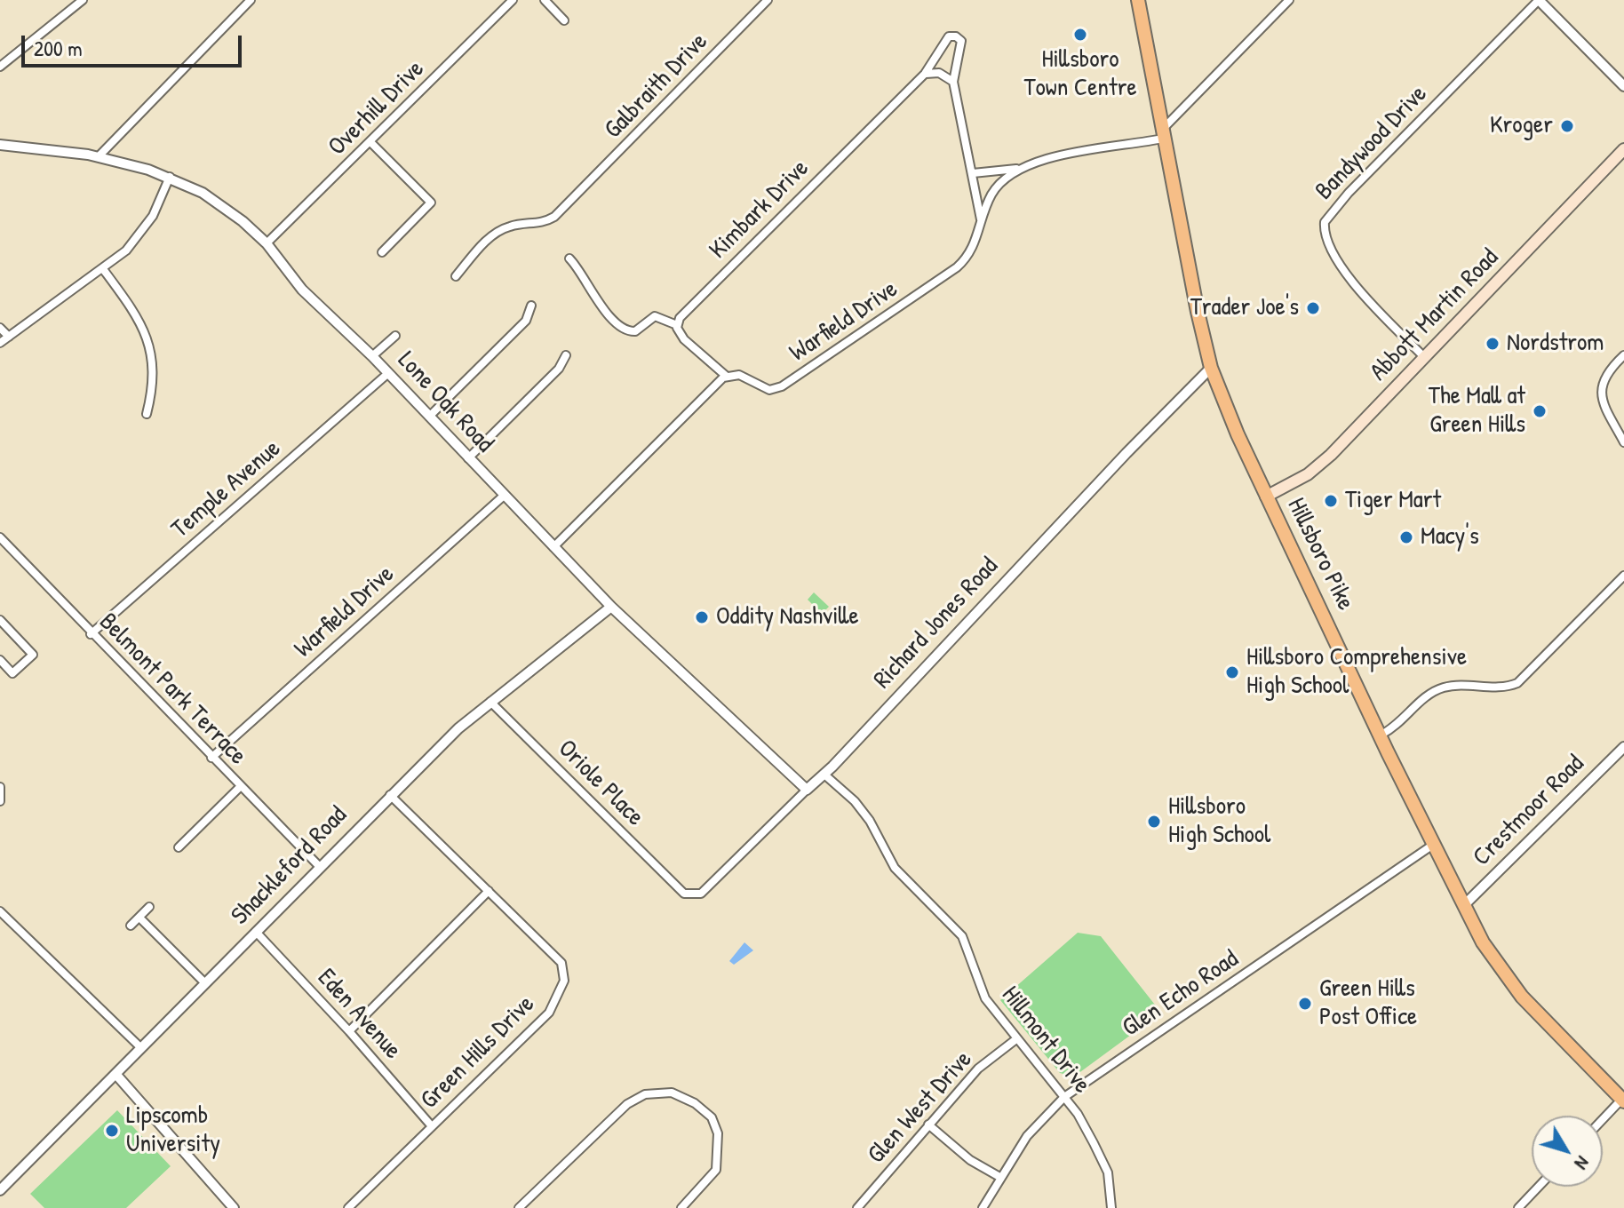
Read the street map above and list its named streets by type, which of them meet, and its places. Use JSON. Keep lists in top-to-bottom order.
{
  "streets": {
    "main road": ["Abbott Martin Road", "Hillsboro Pike"],
    "street": [
      "Galbraith Drive",
      "Overhill Drive",
      "Bandywood Drive",
      "Kimbark Drive",
      "Warfield Drive",
      "Lone Oak Road",
      "Temple Avenue",
      "Richard Jones Road",
      "Belmont Park Terrace",
      "Oriole Place",
      "Crestmoor Road",
      "Shackleford Road",
      "Glen Echo Road",
      "Eden Avenue",
      "Hillmont Drive",
      "Green Hills Drive",
      "Glen West Drive"
    ]
  },
  "crossings": [
    ["Overhill Drive", "Lone Oak Road"],
    ["Bandywood Drive", "Abbott Martin Road"],
    ["Kimbark Drive", "Warfield Drive"],
    ["Abbott Martin Road", "Hillsboro Pike"],
    ["Warfield Drive", "Lone Oak Road"],
    ["Warfield Drive", "Hillsboro Pike"],
    ["Warfield Drive", "Belmont Park Terrace"],
    ["Lone Oak Road", "Temple Avenue"],
    ["Lone Oak Road", "Richard Jones Road"],
    ["Lone Oak Road", "Shackleford Road"],
    ["Temple Avenue", "Belmont Park Terrace"],
    ["Hillsboro Pike", "Richard Jones Road"],
    ["Hillsboro Pike", "Crestmoor Road"],
    ["Hillsboro Pike", "Glen Echo Road"],
    ["Richard Jones Road", "Oriole Place"],
    ["Richard Jones Road", "Hillmont Drive"],
    ["Belmont Park Terrace", "Shackleford Road"],
    ["Oriole Place", "Shackleford Road"],
    ["Shackleford Road", "Eden Avenue"],
    ["Shackleford Road", "Green Hills Drive"],
    ["Glen Echo Road", "Hillmont Drive"],
    ["Eden Avenue", "Green Hills Drive"],
    ["Hillmont Drive", "Glen West Drive"]
  ],
  "places": [
    "Hillsboro Town Centre",
    "Kroger",
    "Trader Joe's",
    "Nordstrom",
    "The Mall at Green Hills",
    "Tiger Mart",
    "Macy's",
    "Oddity Nashville",
    "Hillsboro Comprehensive High School",
    "Hillsboro High School",
    "Green Hills Post Office",
    "Lipscomb University"
  ],
  "scale_bar": "200 m",
  "north": "bottom right"
}
